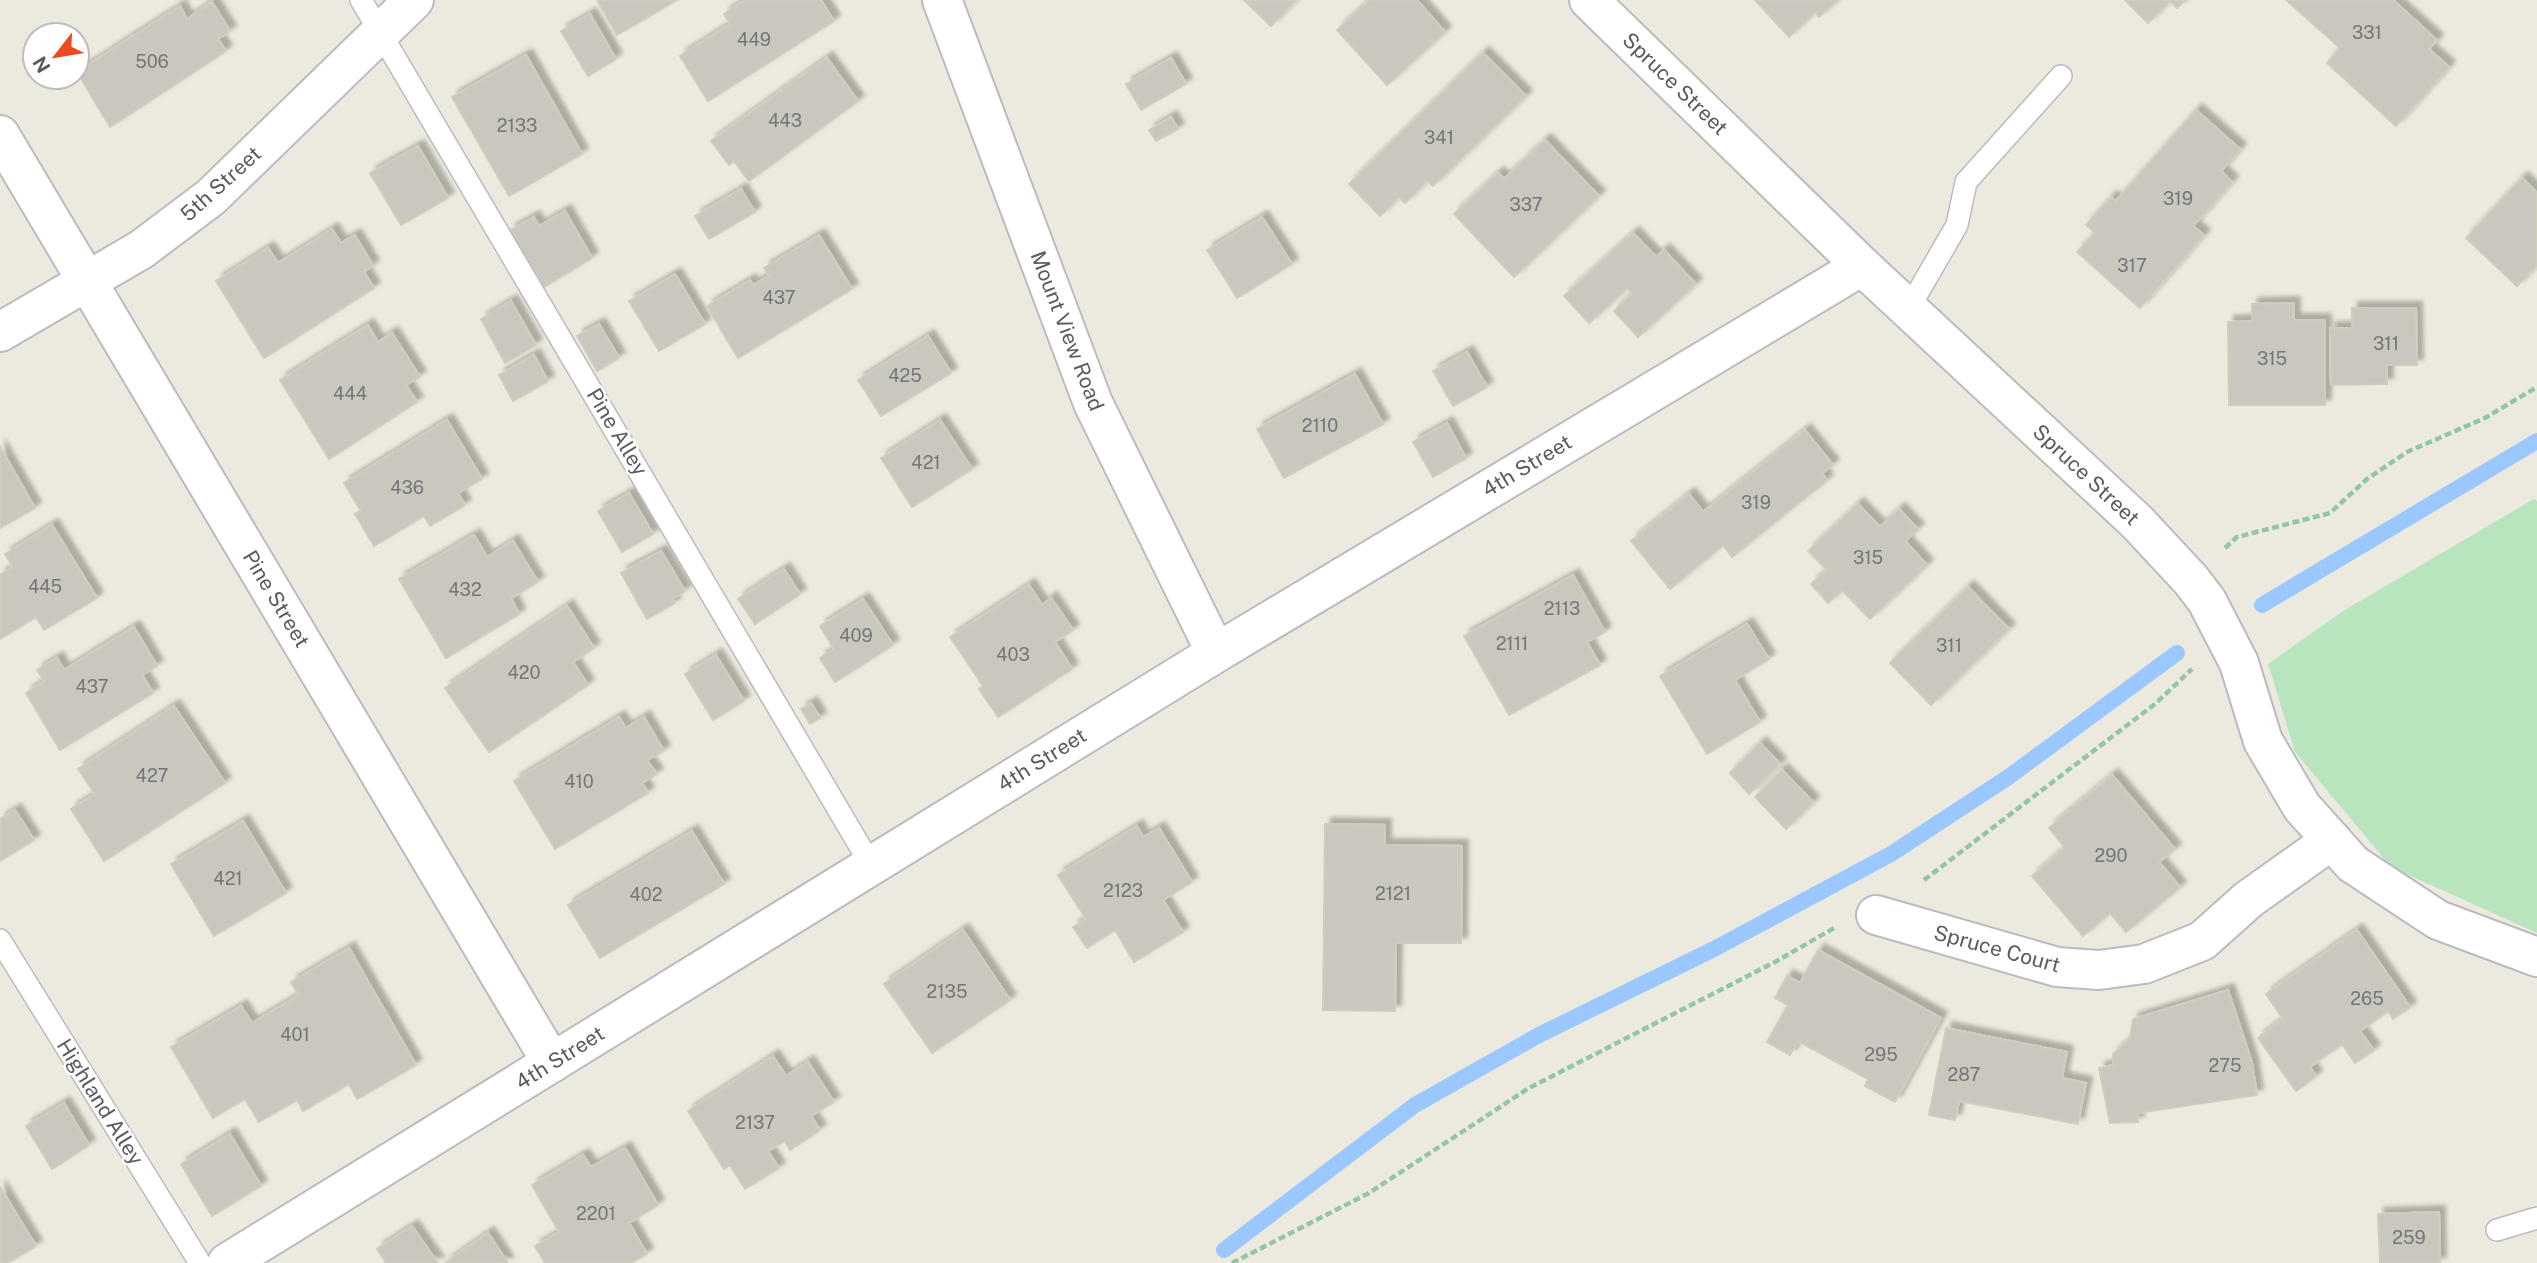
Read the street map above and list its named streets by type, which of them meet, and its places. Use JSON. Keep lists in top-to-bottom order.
{
  "streets": {
    "street": [
      "Spruce Street",
      "5th Street",
      "Mount View Road",
      "4th Street",
      "Pine Street",
      "Spruce Court"
    ],
    "lane": ["Pine Alley", "Highland Alley"]
  },
  "crossings": [
    ["Spruce Street", "4th Street"],
    ["Spruce Street", "Spruce Court"],
    ["5th Street", "Pine Alley"],
    ["5th Street", "Pine Street"],
    ["Mount View Road", "4th Street"],
    ["Pine Alley", "4th Street"],
    ["4th Street", "Pine Street"]
  ],
  "house_numbers": [
    "331",
    "449",
    "506",
    "443",
    "2133",
    "341",
    "319",
    "337",
    "317",
    "437",
    "311",
    "315",
    "425",
    "444",
    "2110",
    "421",
    "436",
    "319",
    "315",
    "445",
    "432",
    "2113",
    "409",
    "2111",
    "311",
    "403",
    "420",
    "437",
    "427",
    "410",
    "290",
    "421",
    "2123",
    "2121",
    "402",
    "2135",
    "265",
    "401",
    "295",
    "275",
    "287",
    "2137",
    "2201",
    "259"
  ],
  "north": "bottom left"
}
